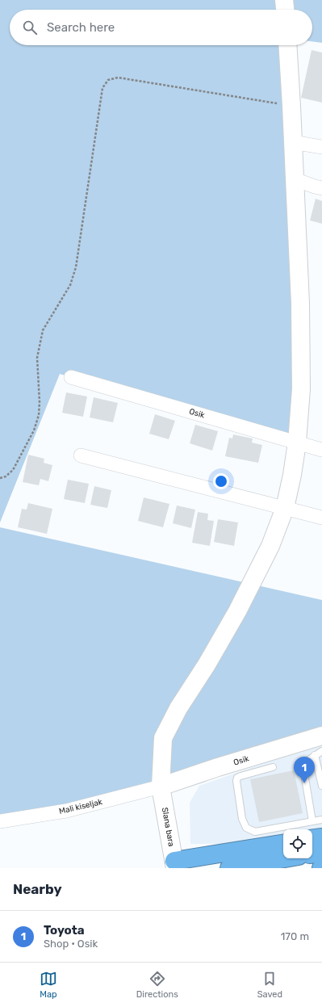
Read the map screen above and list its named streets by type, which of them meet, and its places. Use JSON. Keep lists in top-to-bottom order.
{
  "streets": {
    "street": ["Osik", "Mali kiseljak", "Slana bara"]
  },
  "crossings": [
    ["Osik", "Mali kiseljak"],
    ["Osik", "Slana bara"],
    ["Mali kiseljak", "Slana bara"]
  ],
  "page": {
    "search": "Search here",
    "pins": "1",
    "heading": "Nearby",
    "list": [
      {
        "mark": "1",
        "name": "Toyota",
        "note": "Shop · Osik",
        "value": "170 m"
      }
    ],
    "nav": ["Map", "Directions", "Saved"]
  }
}
